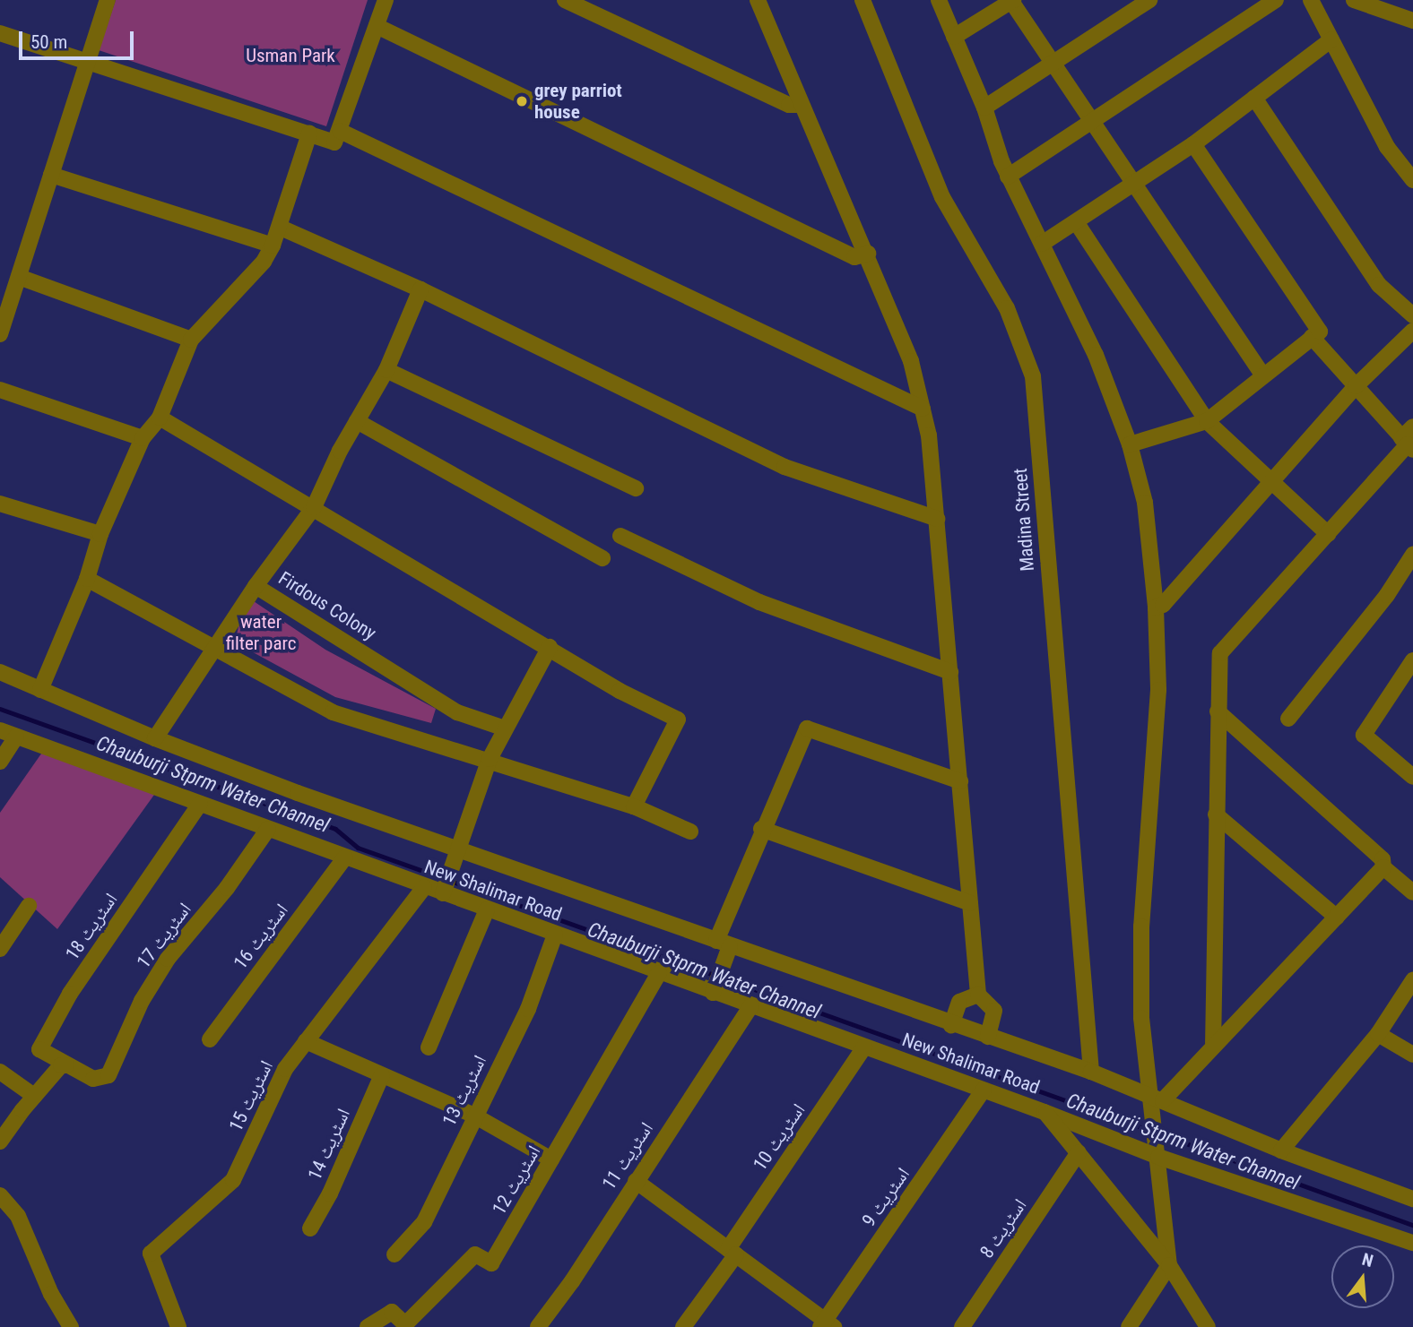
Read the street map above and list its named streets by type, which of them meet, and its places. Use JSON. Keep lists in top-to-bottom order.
{
  "streets": {
    "street": [
      "Madina Street",
      "Firdous Colony",
      "New Shalimar Road",
      "اسٹریٹ 18",
      "اسٹریٹ 17",
      "اسٹریٹ 16",
      "اسٹریٹ 13",
      "اسٹریٹ 15",
      "اسٹریٹ 10",
      "اسٹریٹ 14",
      "اسٹریٹ 11",
      "اسٹریٹ 12",
      "اسٹریٹ 9",
      "اسٹریٹ 8"
    ]
  },
  "crossings": [
    ["New Shalimar Road", "اسٹریٹ 18"],
    ["New Shalimar Road", "اسٹریٹ 17"],
    ["New Shalimar Road", "اسٹریٹ 16"],
    ["New Shalimar Road", "اسٹریٹ 13"],
    ["New Shalimar Road", "اسٹریٹ 15"],
    ["New Shalimar Road", "اسٹریٹ 10"],
    ["New Shalimar Road", "اسٹریٹ 11"],
    ["New Shalimar Road", "اسٹریٹ 12"],
    ["New Shalimar Road", "اسٹریٹ 9"],
    ["New Shalimar Road", "اسٹریٹ 8"],
    ["اسٹریٹ 18", "اسٹریٹ 17"]
  ],
  "water": ["Chauburji Stprm Water Channel"],
  "parks": ["Usman Park", "water filter parc"],
  "places": ["grey parriot house"],
  "scale_bar": "50 m",
  "north": "top"
}
